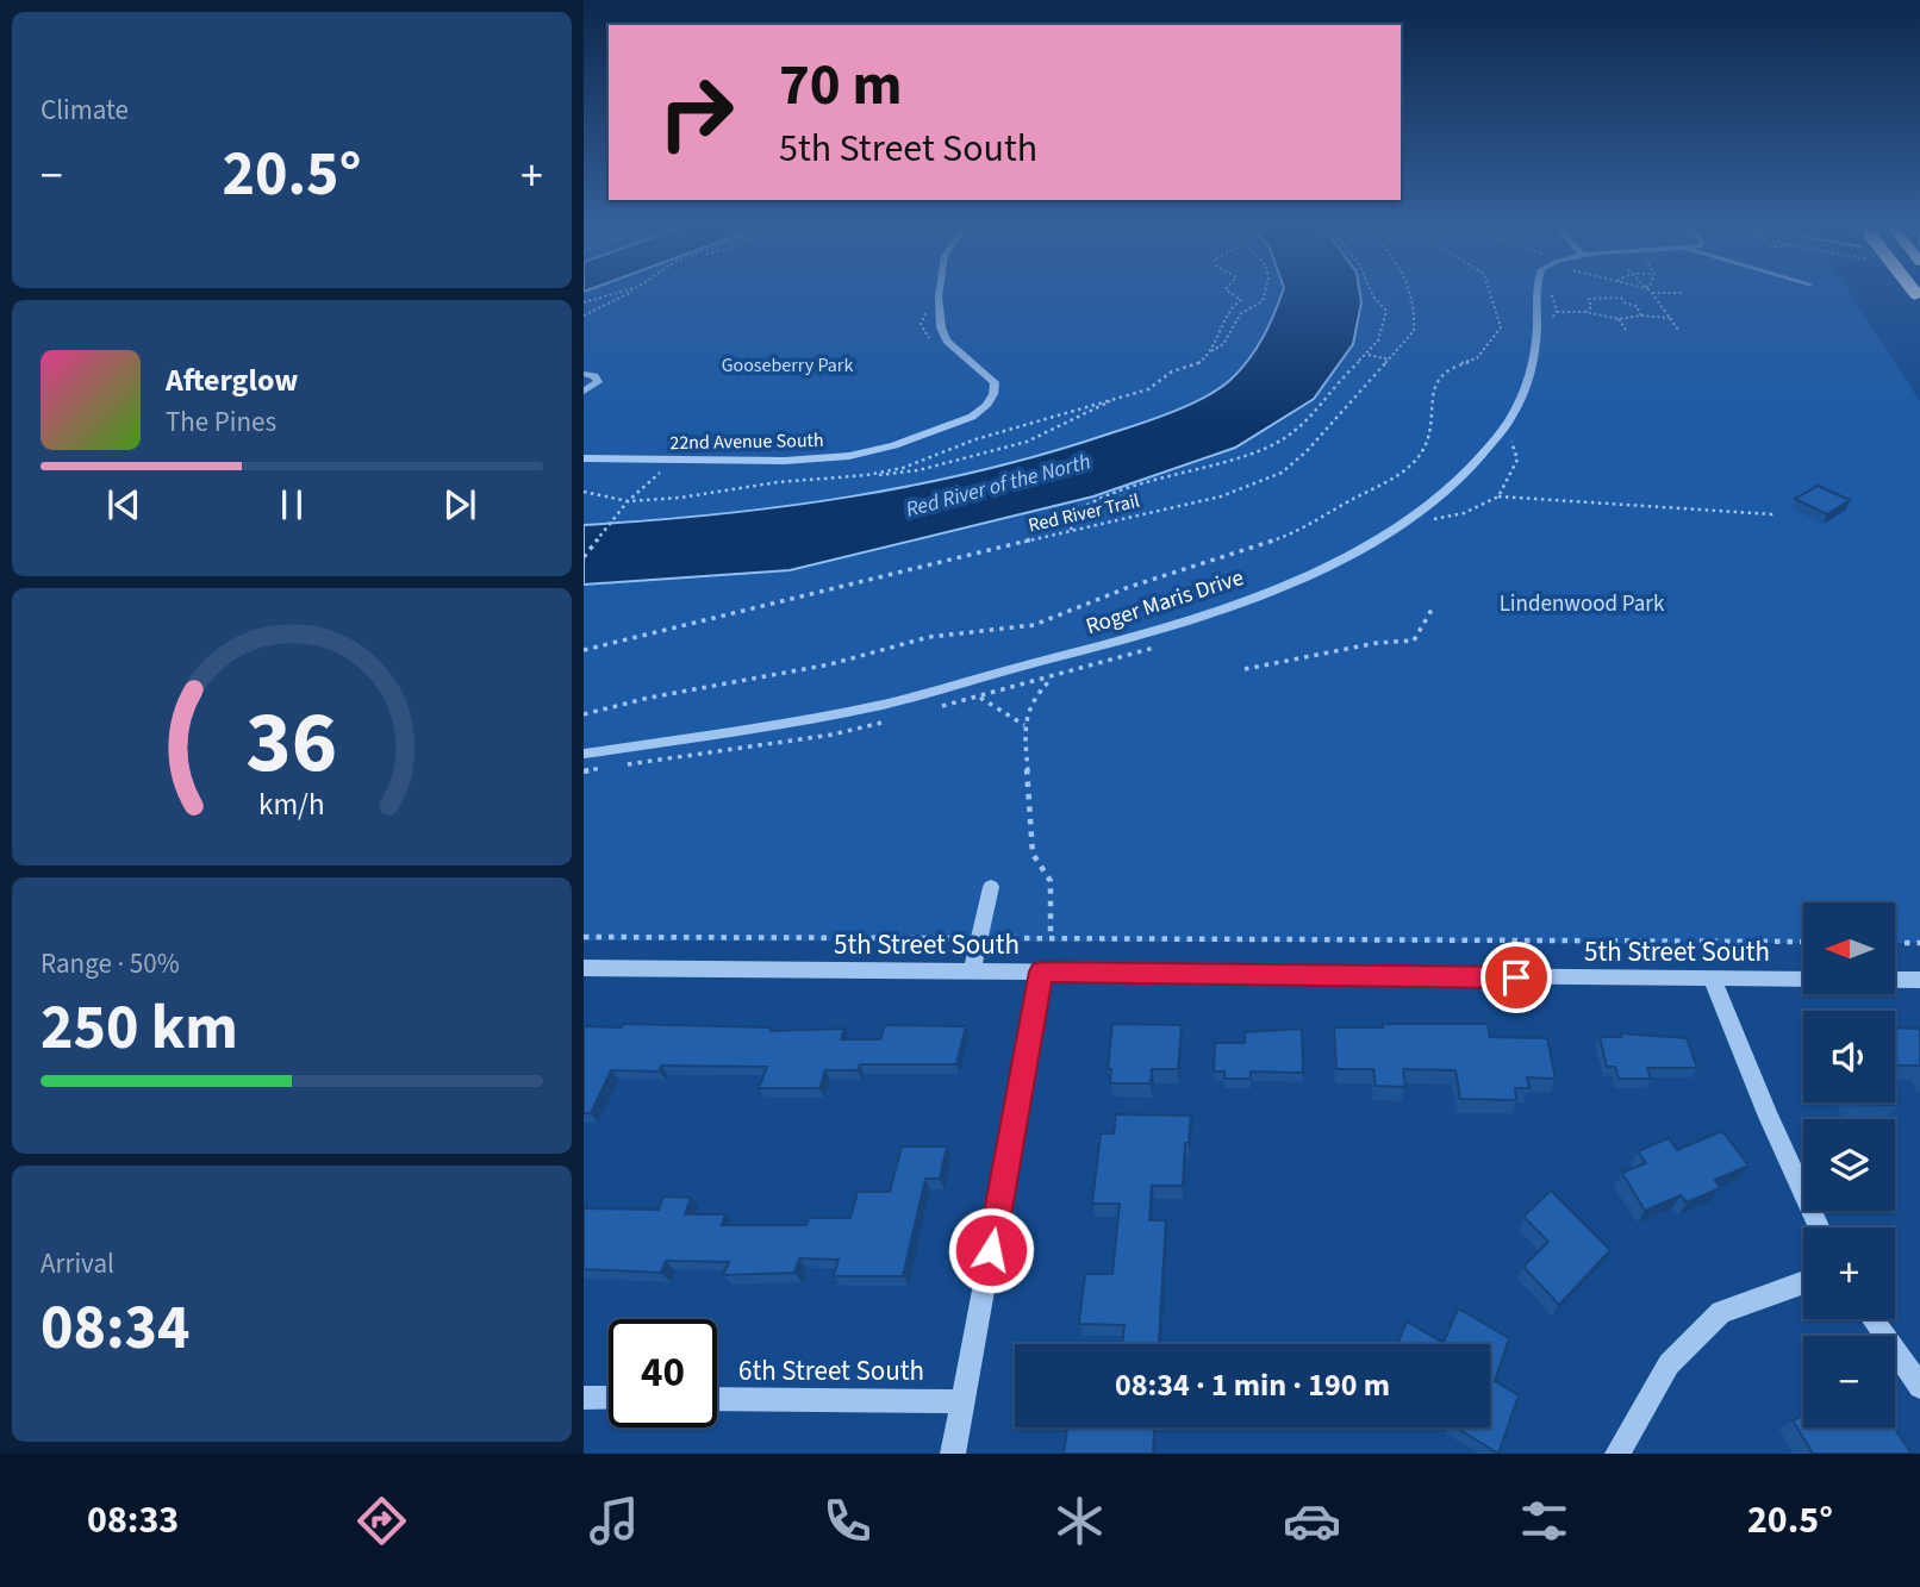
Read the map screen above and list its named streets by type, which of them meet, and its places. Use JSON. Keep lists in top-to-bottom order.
{
  "streets": {
    "street": [
      "22nd Avenue South",
      "Roger Maris Drive",
      "5th Street South",
      "6th Street South"
    ],
    "path": ["Red River Trail"]
  },
  "water": ["Red River of the North"],
  "parks": ["Gooseberry Park", "Lindenwood Park"],
  "north": "left",
  "page": {
    "tile": [
      "Climate",
      ["Range · 50%", "250 km"],
      ["Arrival", "08:34"]
    ],
    "turn": ["70 m", "5th Street South"],
    "heat": ["−", "20.5°", "+"],
    "song": ["Afterglow", "The Pines"],
    "map_buttons": ["+", "−"],
    "limit": "40",
    "trip": "08:34 · 1 min · 190 m",
    "tabs": ["08:33", "20.5°"],
    "gauge": ["36", "km/h"]
  }
}
